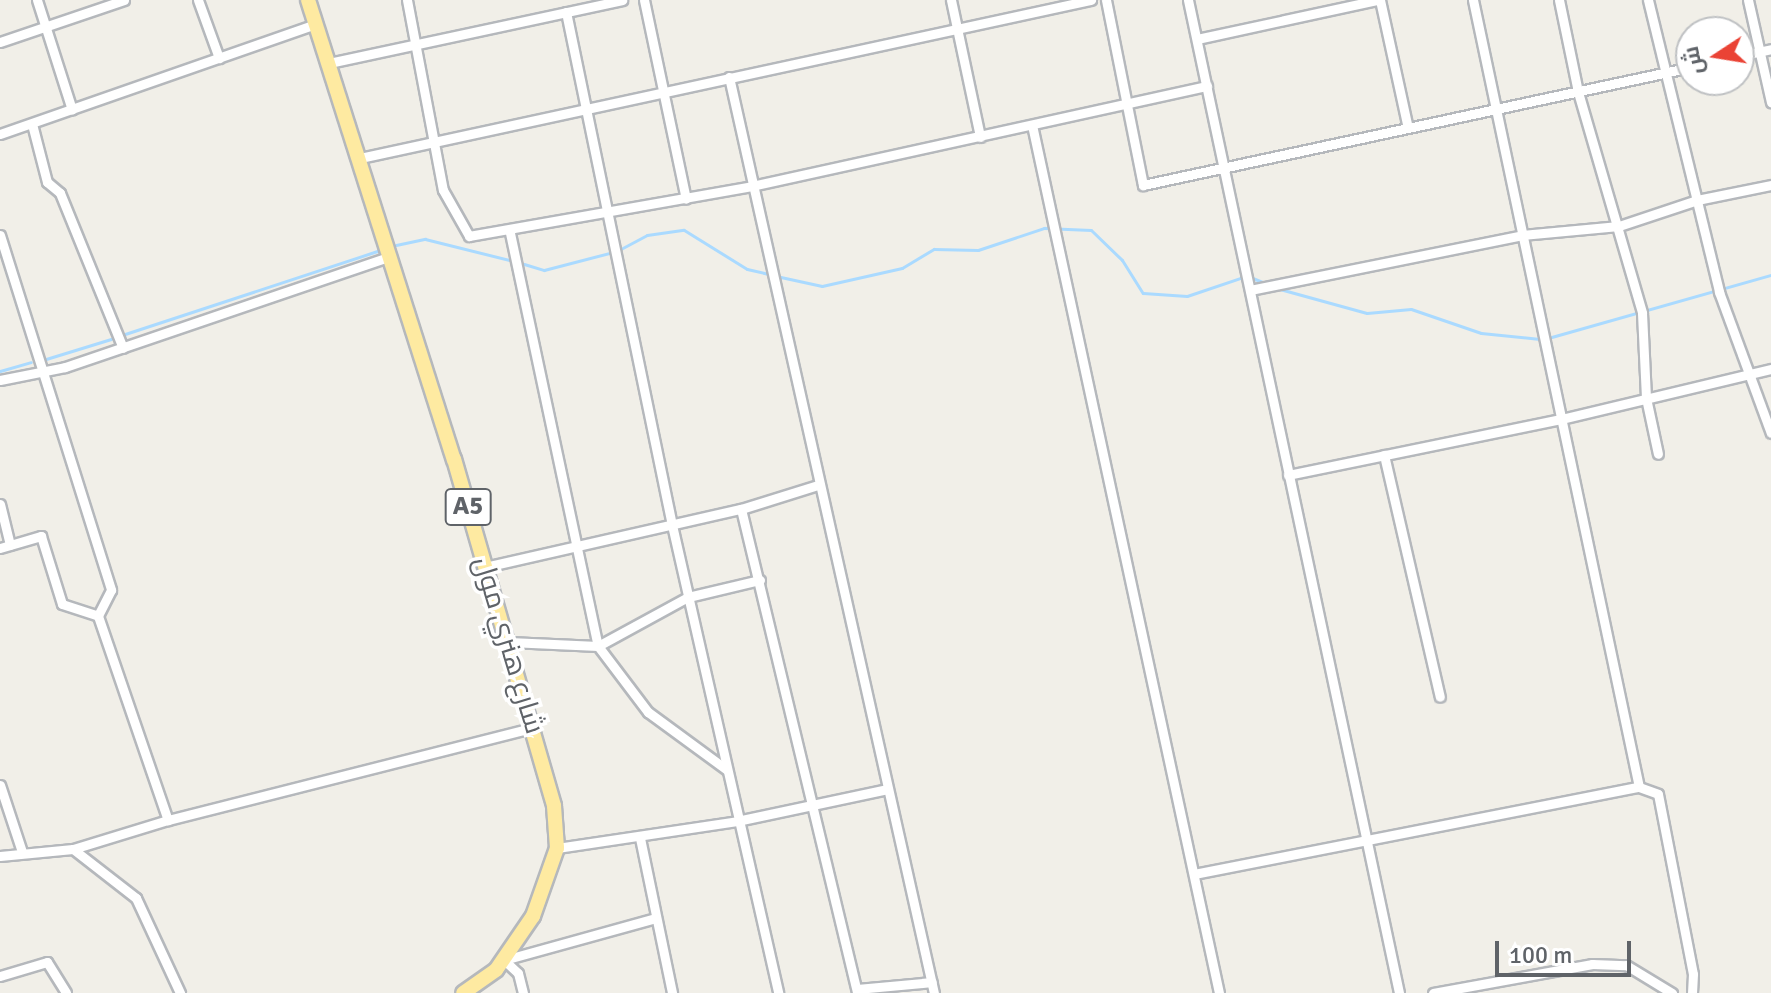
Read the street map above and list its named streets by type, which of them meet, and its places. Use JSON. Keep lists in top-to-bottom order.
{
  "streets": {
    "highway": ["A5", "شارع هنري مول"]
  },
  "scale_bar": "100 m",
  "north": "left"
}
